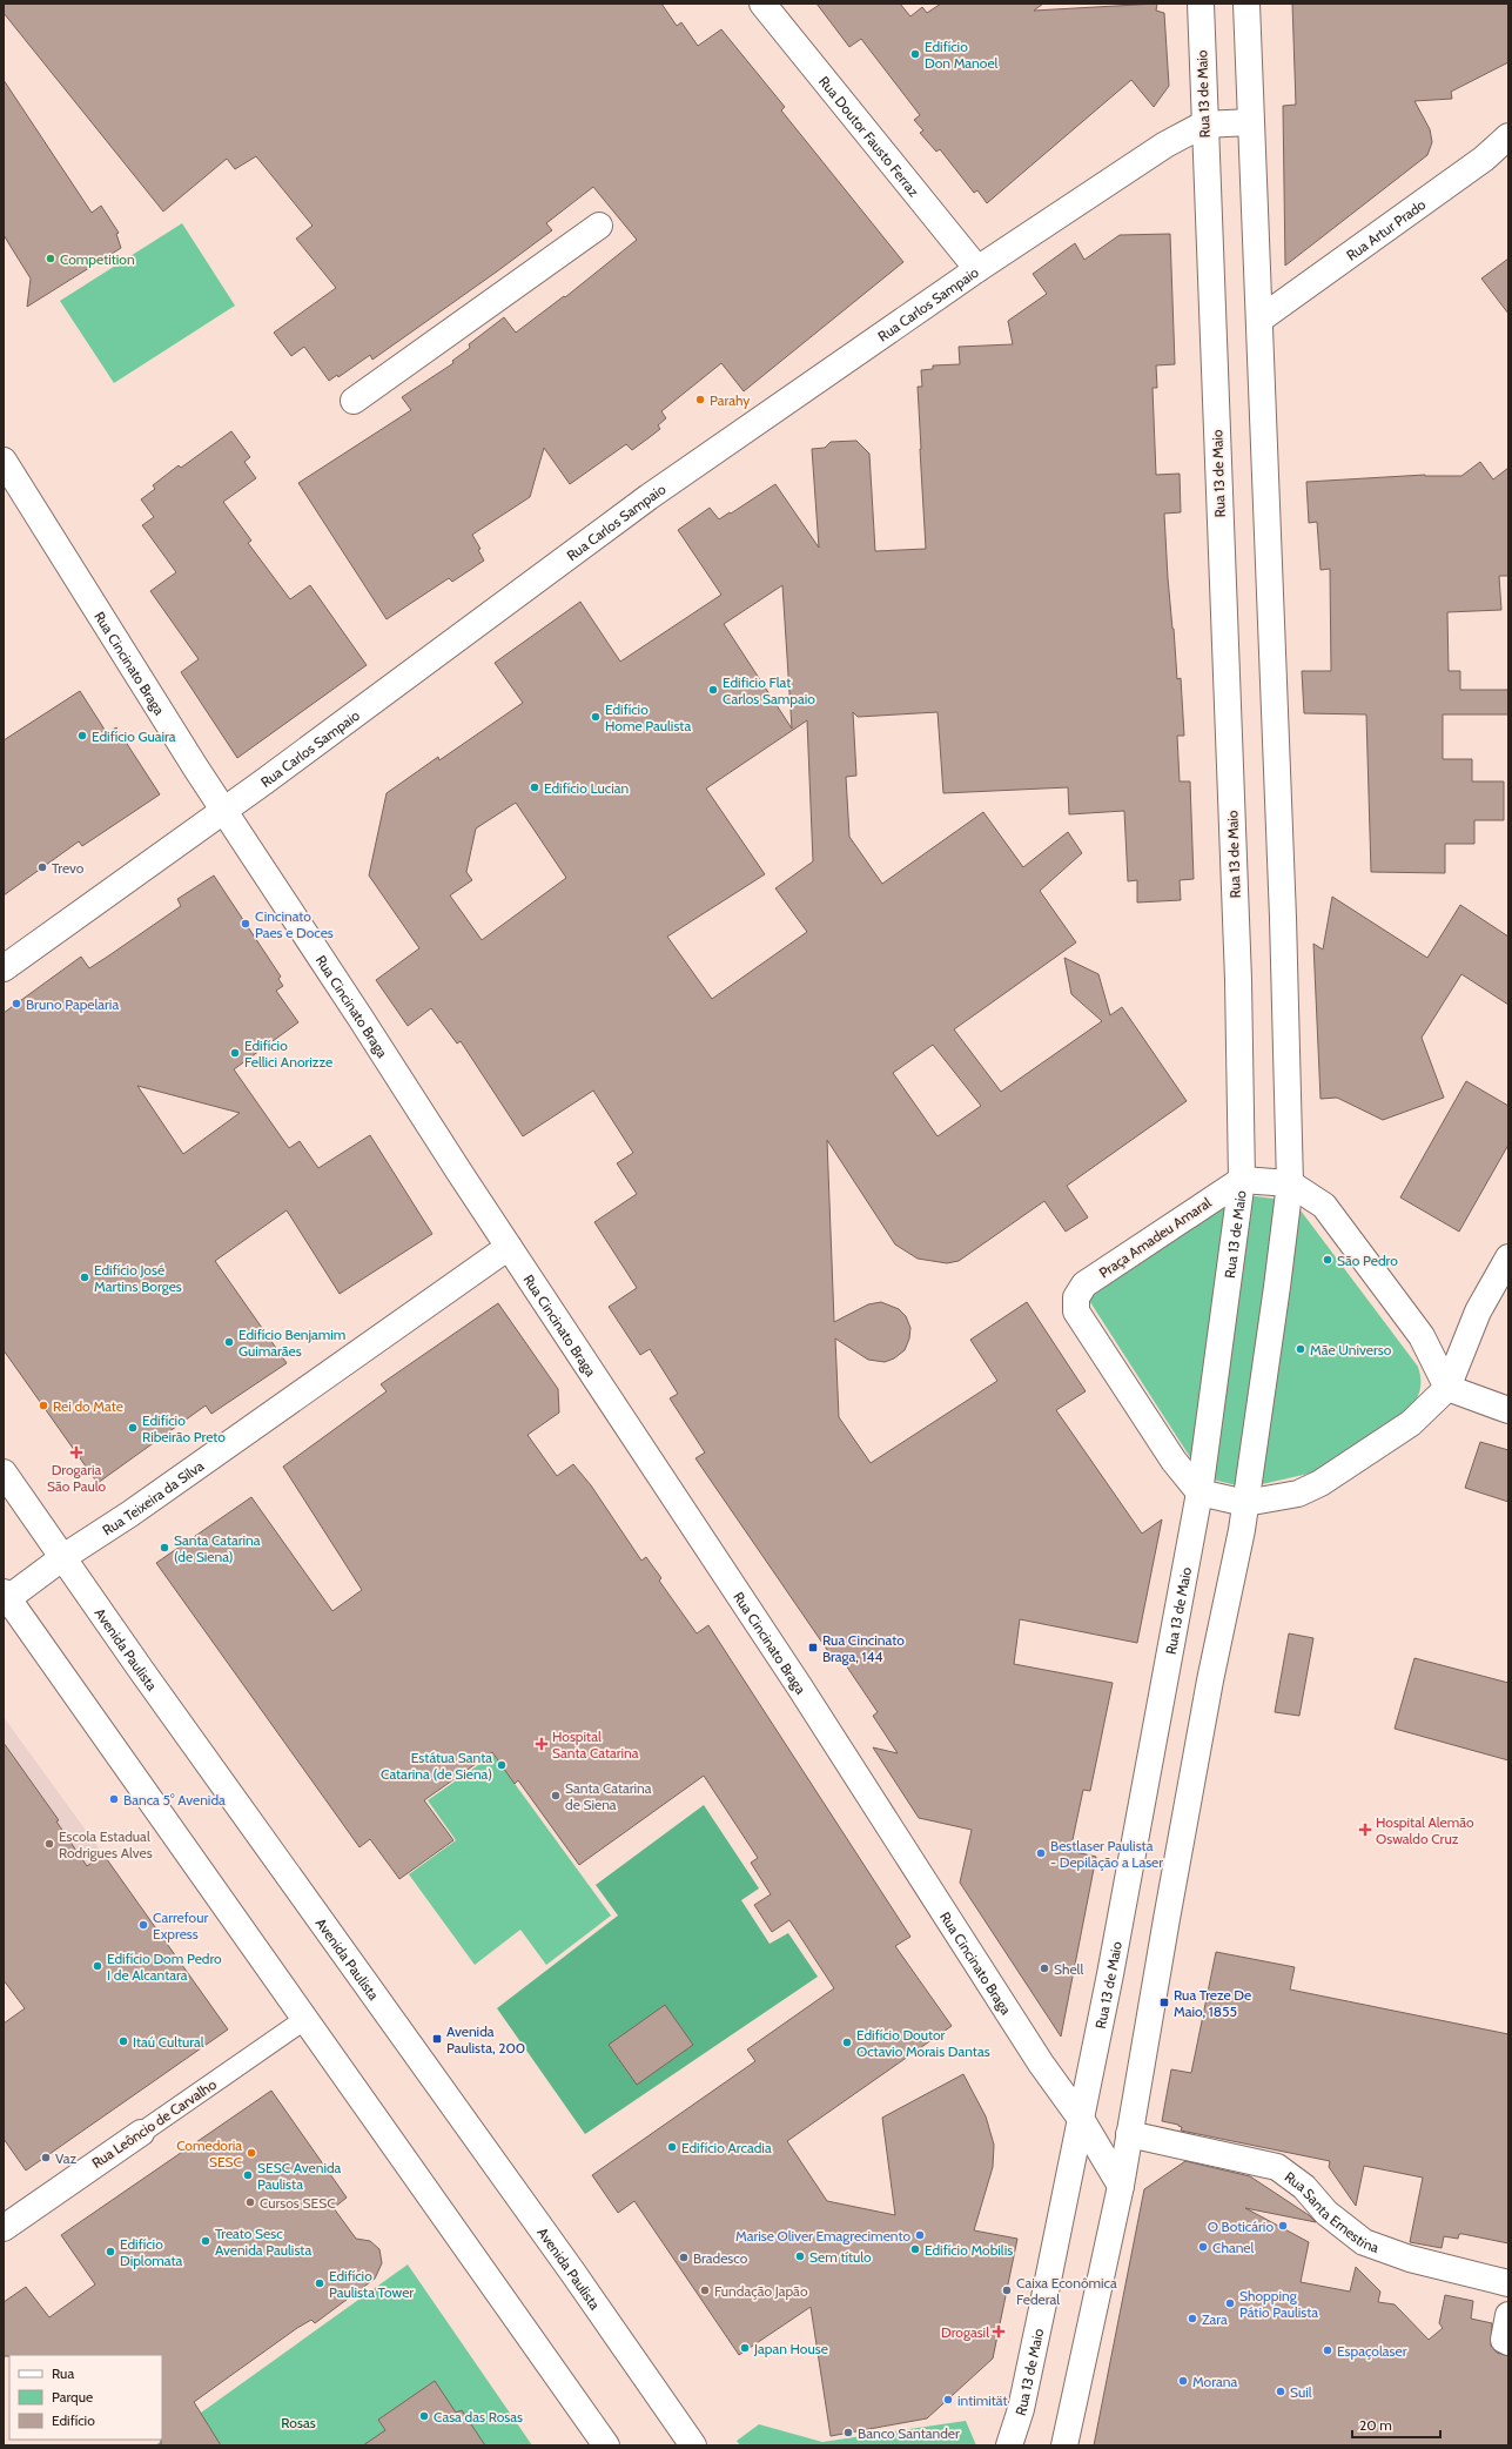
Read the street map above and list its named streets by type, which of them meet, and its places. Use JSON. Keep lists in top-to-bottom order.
{
  "streets": {
    "main road": [
      "Rua 13 de Maio",
      "Rua Doutor Fausto Ferraz",
      "Rua Artur Prado",
      "Rua Carlos Sampaio",
      "Rua Cincinato Braga",
      "Praça Amadeu Amaral",
      "Rua Teixeira da Silva",
      "Avenida Paulista",
      "Rua Leôncio de Carvalho",
      "Rua Santa Ernestina"
    ]
  },
  "crossings": [
    ["Rua 13 de Maio", "Rua Carlos Sampaio"],
    ["Rua 13 de Maio", "Rua Cincinato Braga"],
    ["Rua 13 de Maio", "Praça Amadeu Amaral"],
    ["Rua Doutor Fausto Ferraz", "Rua Carlos Sampaio"],
    ["Rua Carlos Sampaio", "Rua Cincinato Braga"],
    ["Rua Cincinato Braga", "Rua Teixeira da Silva"],
    ["Rua Teixeira da Silva", "Avenida Paulista"]
  ],
  "parks": ["Rosas"],
  "places": {
    "other": [
      "Edifício Don Manoel",
      "Competition",
      "Parahy",
      "Edificio Flat Carlos Sampaio",
      "Edifício Home Paulista",
      "Edifício Guaira",
      "Edifício Lucian",
      "Trevo",
      "Cincinato Paes e Doces",
      "Bruno Papelaria",
      "Edifício Fellici Anorizze",
      "São Pedro",
      "Edifício José Martins Borges",
      "Edifício Benjamim Guimarães",
      "Mãe Universo",
      "Rei do Mate",
      "Edifício Ribeirão Preto",
      "Santa Catarina (de Siena)",
      "Estátua Santa Catarina (de Siena)",
      "Santa Catarina de Siena",
      "Banca 5° Avenida",
      "Escola Estadual Rodrigues Alves",
      "Bestlaser Paulista - Depilação a Laser",
      "Carrefour Express",
      "Edifício Dom Pedro I de Alcantara",
      "Shell",
      "Itaú Cultural",
      "Edifício Doutor Octavio Morais Dantas",
      "Edifício Arcadia",
      "Comedoria SESC",
      "Vaz",
      "SESC Avenida Paulista",
      "Cursos SESC",
      "O Boticário",
      "Marise Oliver Emagrecimento",
      "Treato Sesc Avenida Paulista",
      "Chanel",
      "Edifício Mobilis",
      "Edifício Diplomata",
      "Sem título",
      "Bradesco",
      "Edifício Paulista Tower",
      "Fundação Japão",
      "Caixa Econômica Federal",
      "Shopping Pátio Paulista",
      "Zara",
      "Japan House",
      "Espaçolaser",
      "Morana",
      "Suil",
      "intimität",
      "Casa das Rosas",
      "Banco Santander"
    ],
    "health": [
      "Drogaria São Paulo",
      "Hospital Santa Catarina",
      "Hospital Alemão Oswaldo Cruz",
      "Drogasil"
    ],
    "transit": ["Rua Cincinato Braga, 144", "Rua Treze De Maio, 1855", "Avenida Paulista, 200"]
  },
  "legend": ["Rua", "Parque", "Edifício"],
  "scale_bar": "20 m"
}
